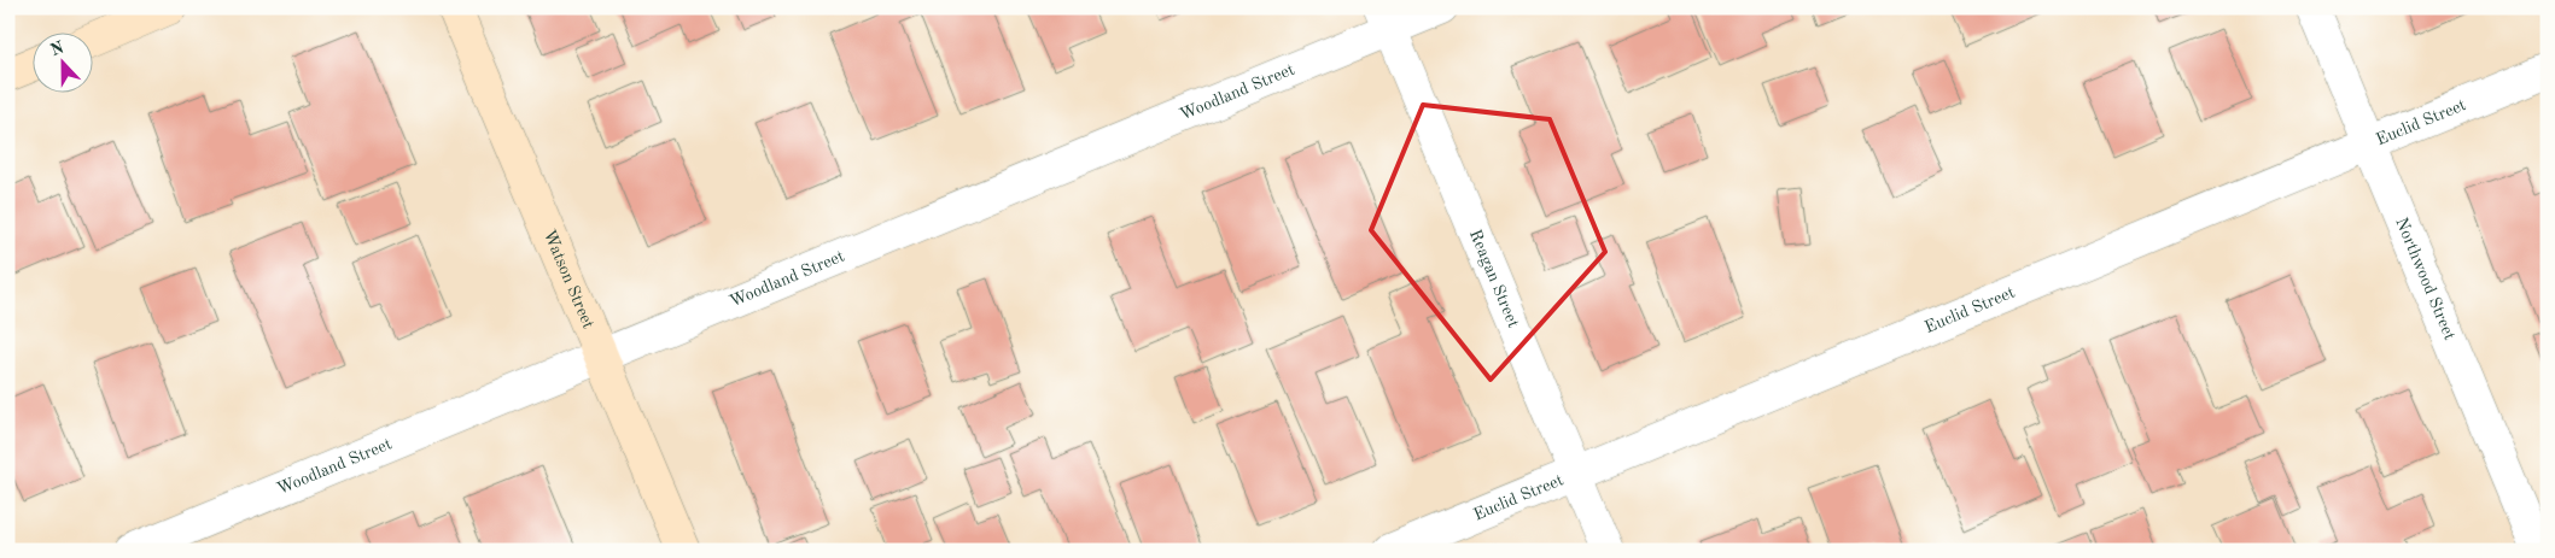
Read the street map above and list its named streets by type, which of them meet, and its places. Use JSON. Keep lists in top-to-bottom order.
{
  "streets": {
    "street": [
      "Woodland Street",
      "Euclid Street",
      "Reagan Street",
      "Northwood Street",
      "Watson Street"
    ]
  },
  "crossings": [
    ["Woodland Street", "Reagan Street"],
    ["Woodland Street", "Watson Street"],
    ["Euclid Street", "Reagan Street"],
    ["Euclid Street", "Northwood Street"]
  ],
  "north": "top"
}
